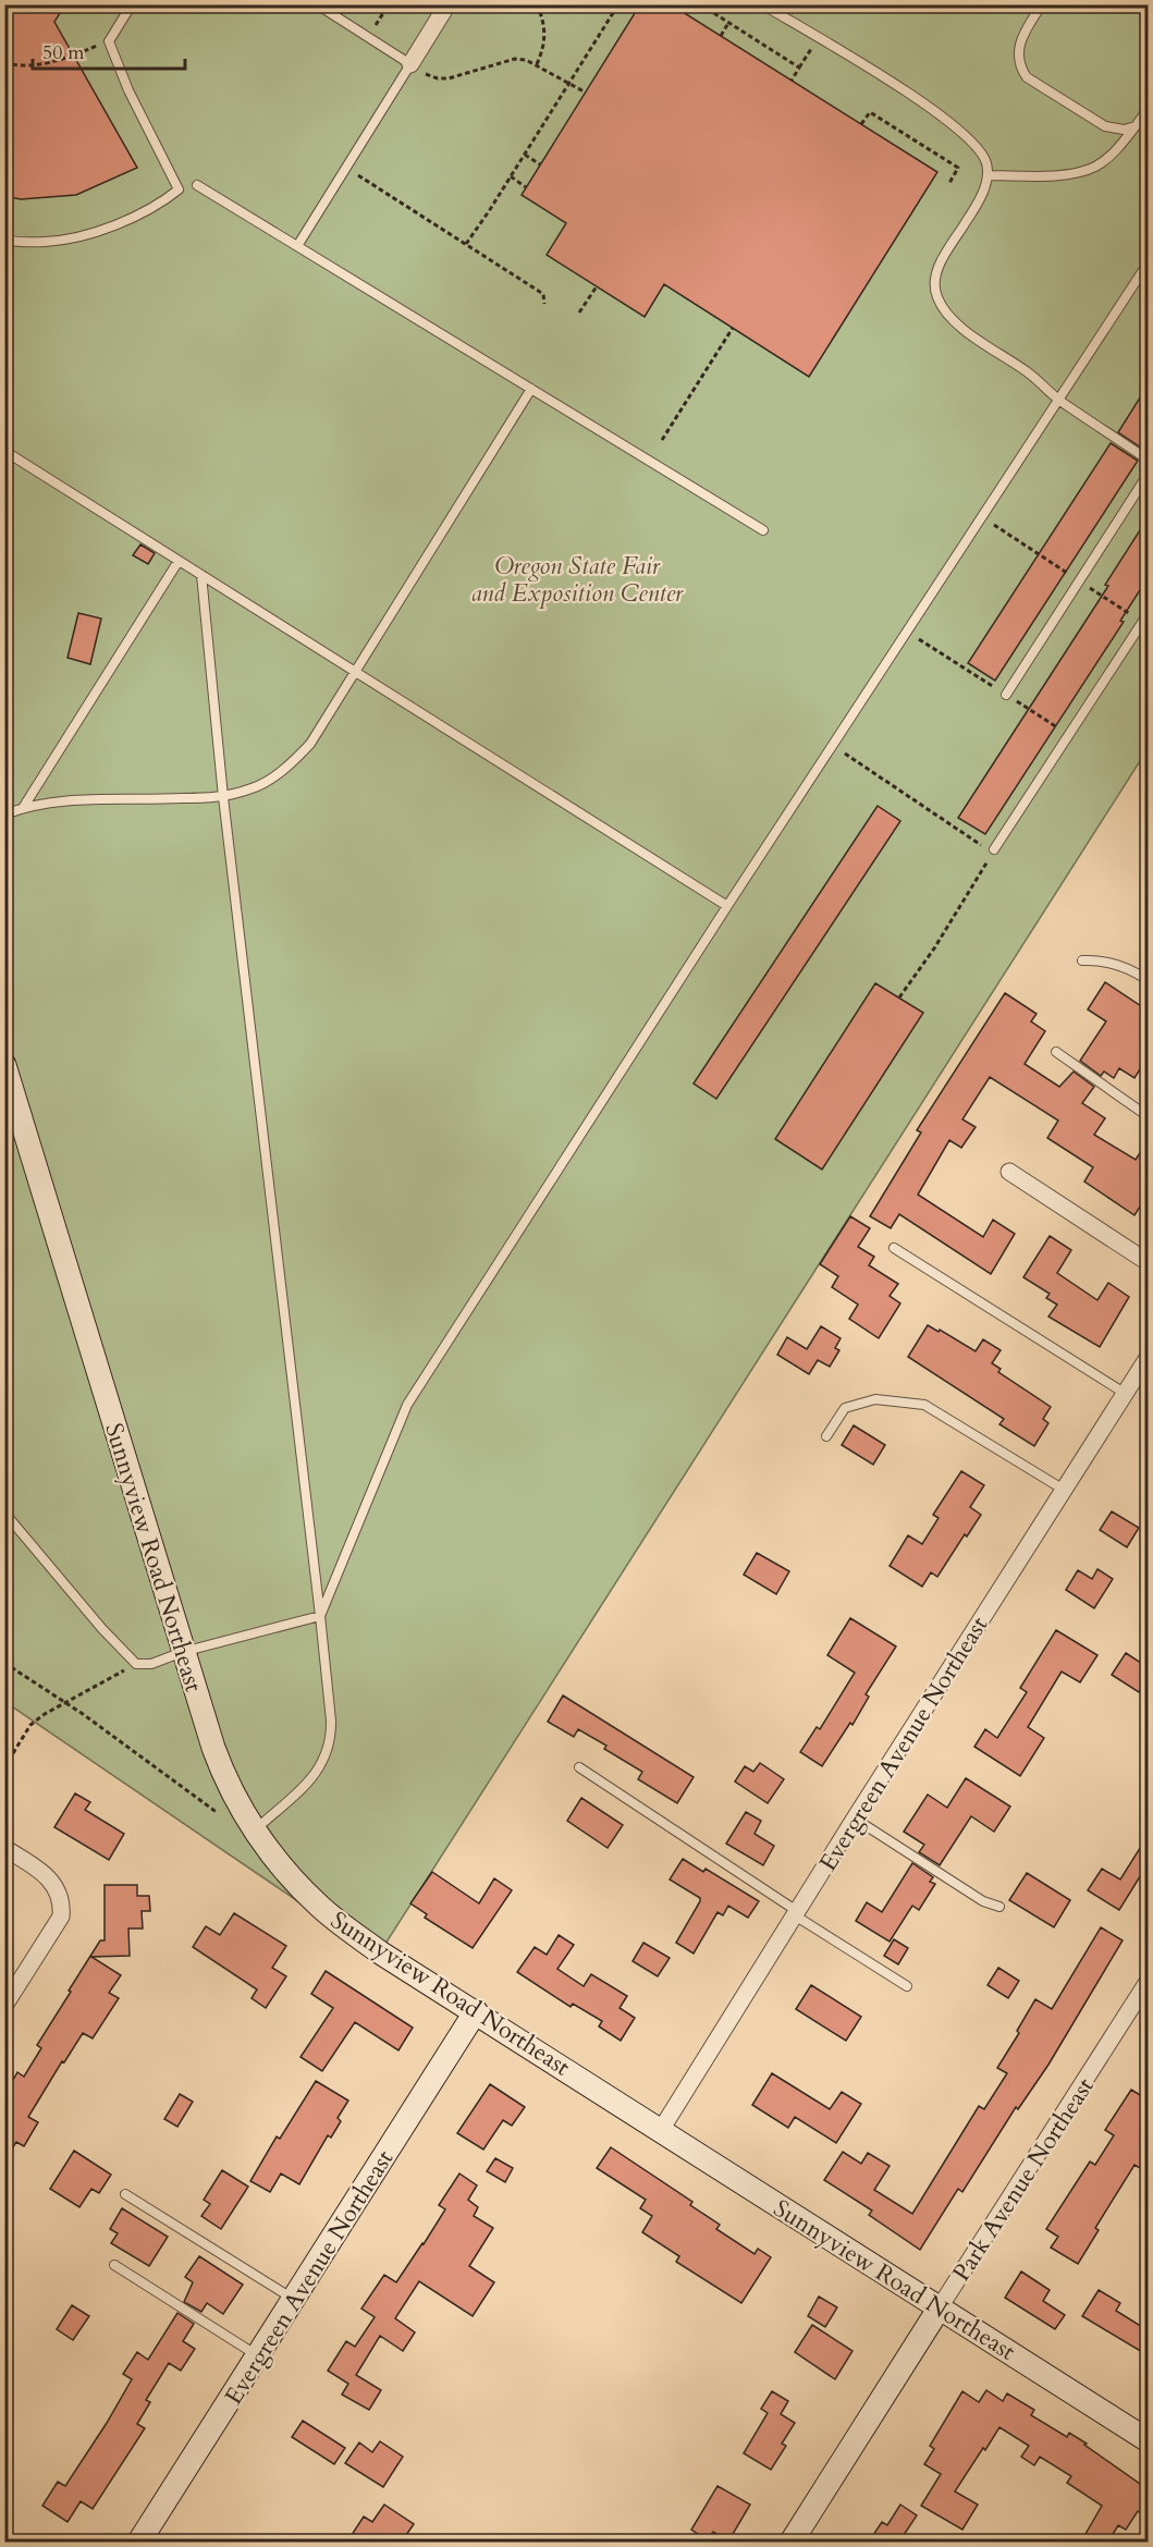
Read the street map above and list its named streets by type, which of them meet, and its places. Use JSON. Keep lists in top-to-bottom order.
{
  "streets": {
    "main road": ["Sunnyview Road Northeast", "Evergreen Avenue Northeast", "Park Avenue Northeast"]
  },
  "crossings": [
    ["Sunnyview Road Northeast", "Evergreen Avenue Northeast"],
    ["Sunnyview Road Northeast", "Park Avenue Northeast"]
  ],
  "parks": ["Oregon State Fair and Exposition Center"],
  "scale_bar": "50 m"
}
